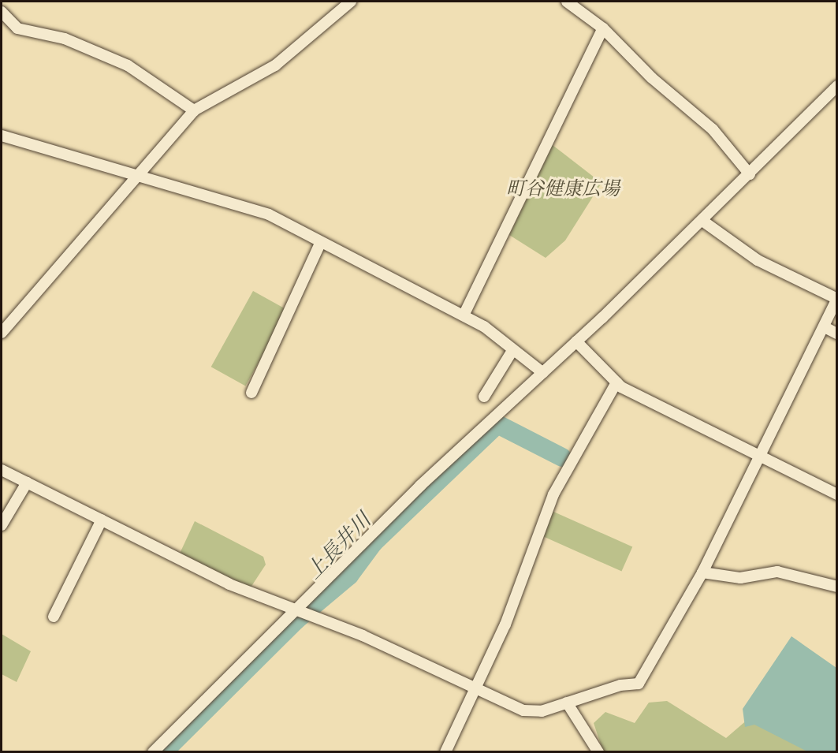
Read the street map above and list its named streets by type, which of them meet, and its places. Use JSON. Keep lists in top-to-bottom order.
{
  "water": ["上長井川"],
  "parks": ["町谷健康広場"]
}
